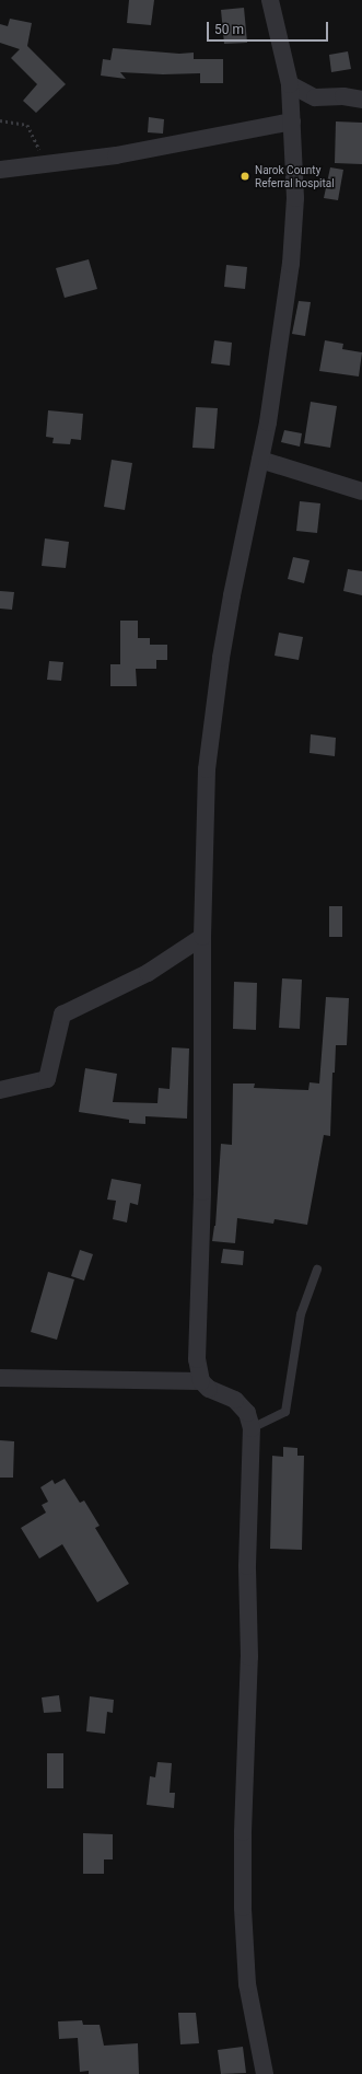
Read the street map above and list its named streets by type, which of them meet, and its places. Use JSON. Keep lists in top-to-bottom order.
{
  "places": ["Narok County Referral hospital"],
  "scale_bar": "50 m"
}
